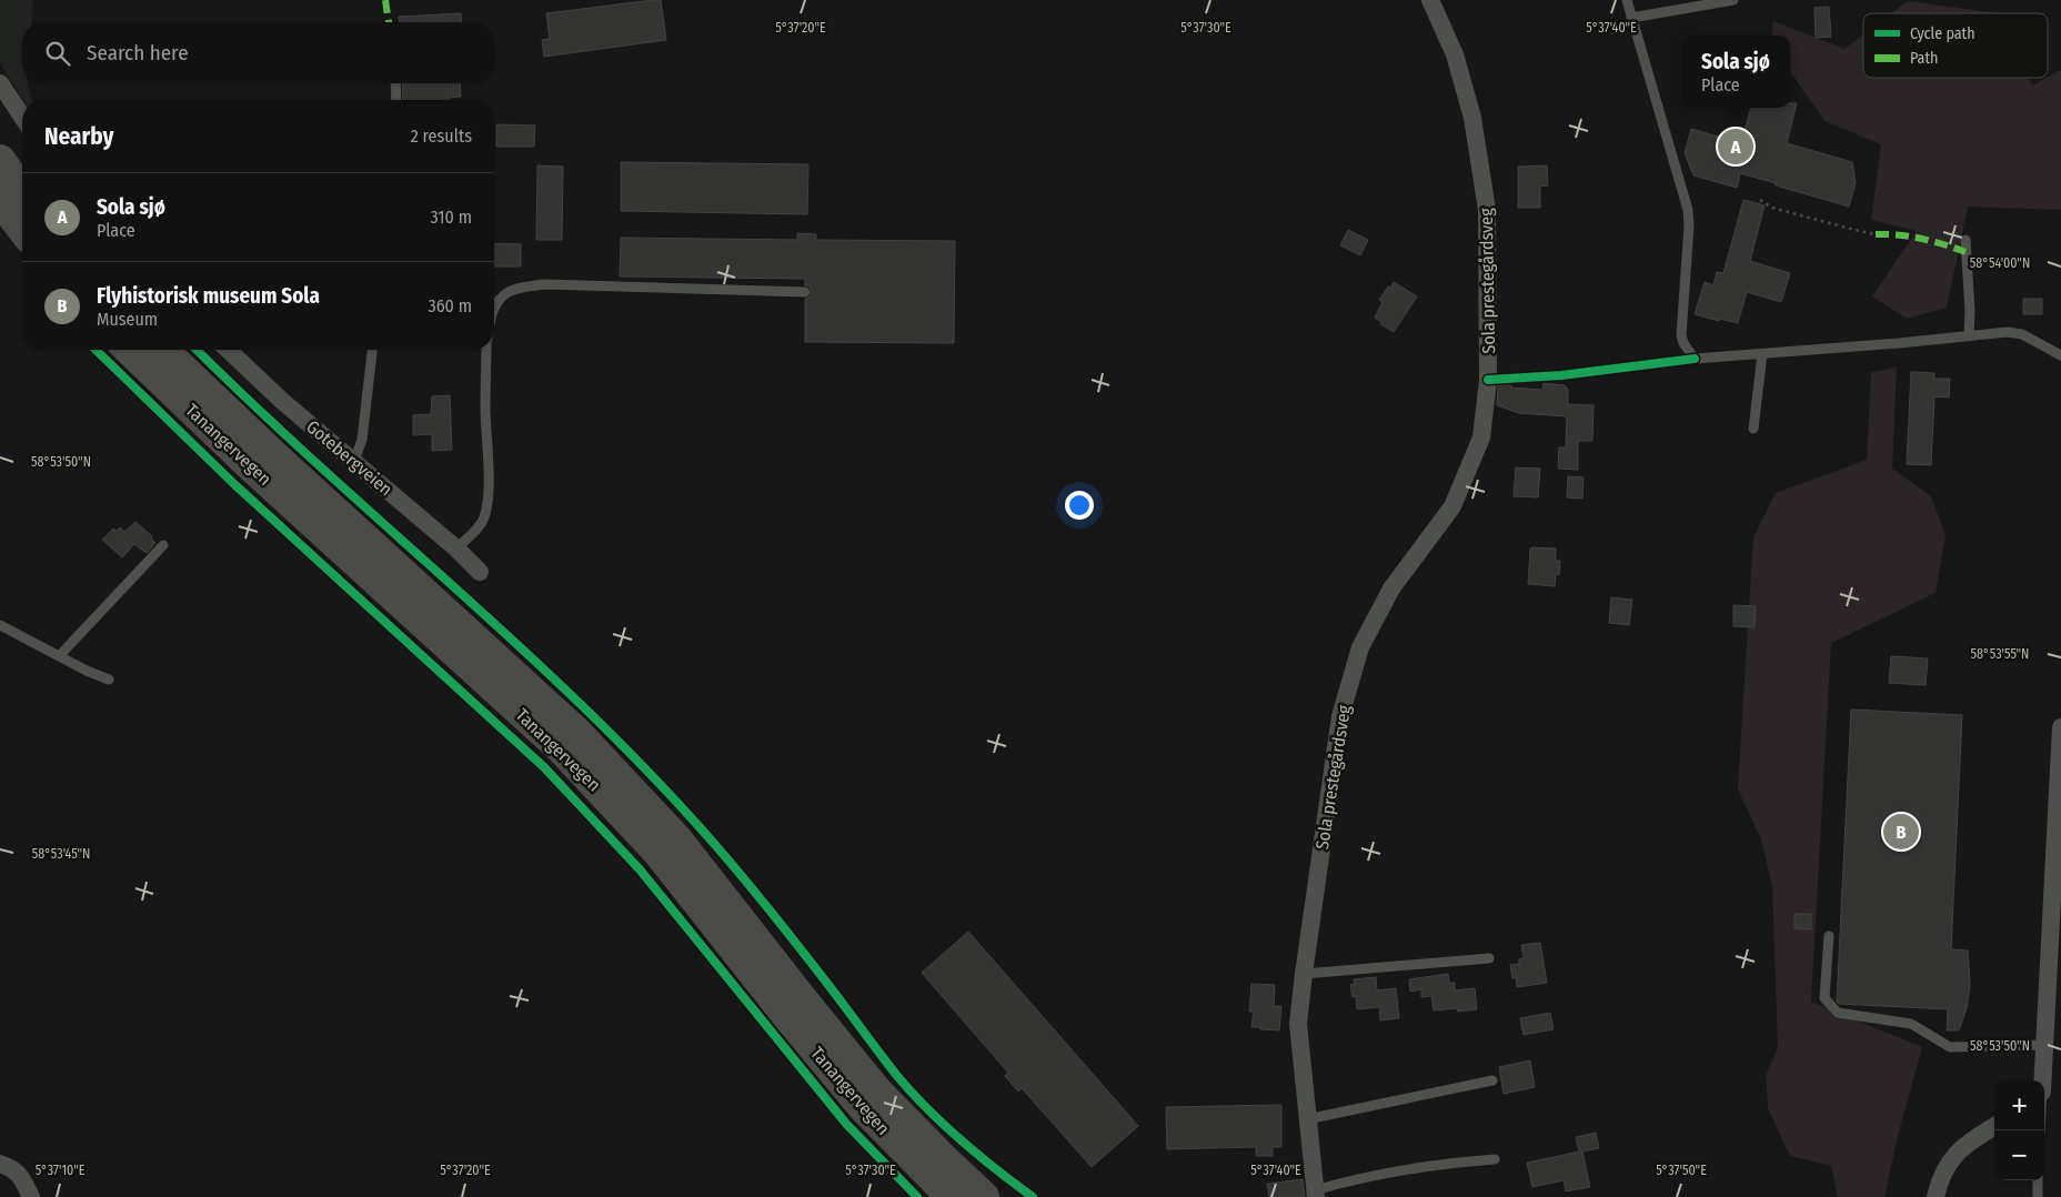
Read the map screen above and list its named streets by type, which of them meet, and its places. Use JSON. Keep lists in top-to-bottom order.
{
  "streets": {
    "highway": ["Tanangervegen"],
    "street": ["Sola prestegårdsveg", "Gotebergveien"]
  },
  "legend": ["Cycle path", "Path"],
  "page": {
    "search": "Search here",
    "popup": ["Sola sjø", "Place"],
    "heading": ["Nearby", "2 results"],
    "pins": ["A", "B"],
    "list": [
      {
        "mark": "A",
        "name": "Sola sjø",
        "note": "Place",
        "value": "310 m"
      },
      {
        "mark": "B",
        "name": "Flyhistorisk museum Sola",
        "note": "Museum",
        "value": "360 m"
      }
    ],
    "map_buttons": ["+", "−"]
  },
  "coordinates": [
    "5°37'20\"E",
    "5°37'30\"E",
    "5°37'40\"E",
    "58°54'00\"N",
    "58°53'50\"N",
    "58°53'55\"N",
    "58°53'45\"N",
    "5°37'10\"E",
    "5°37'50\"E"
  ]
}
